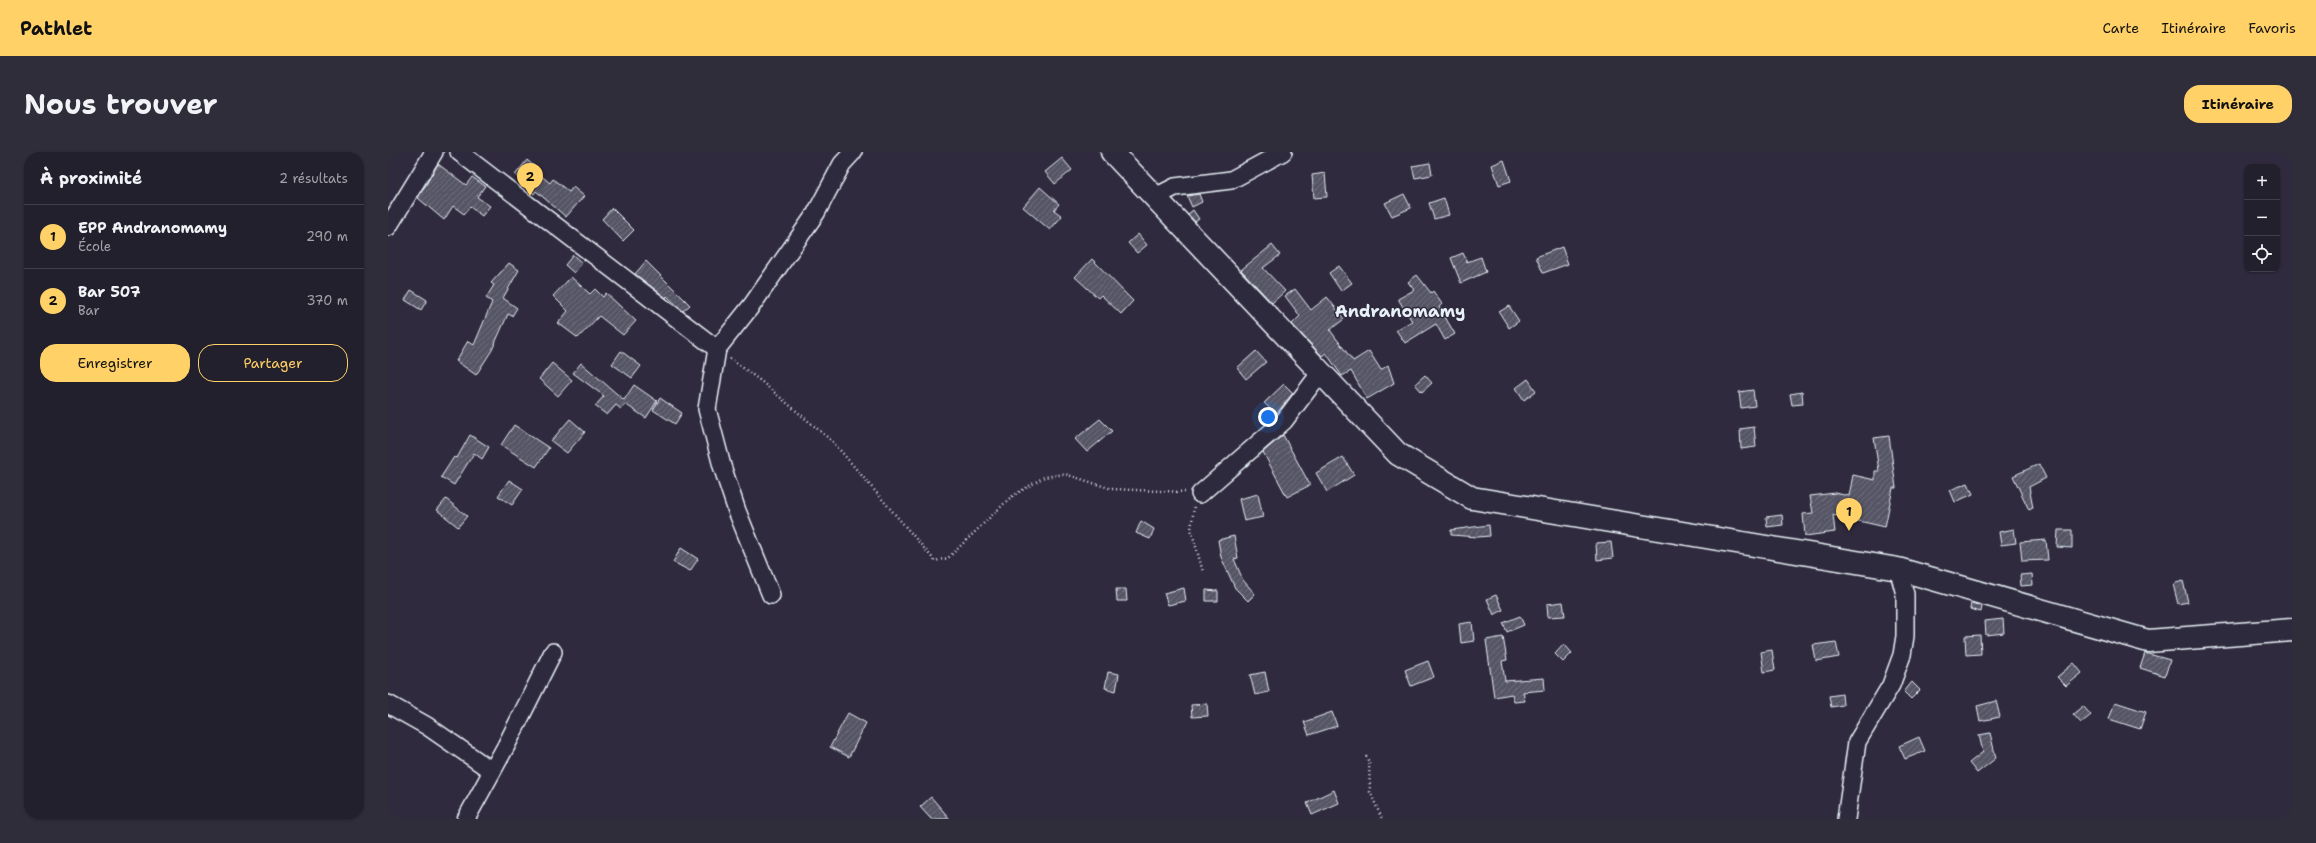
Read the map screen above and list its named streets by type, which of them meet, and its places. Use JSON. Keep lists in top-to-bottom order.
{
  "districts": ["Andranomamy"],
  "page": {
    "header": "Pathlet",
    "nav": ["Carte", "Itinéraire", "Favoris"],
    "title": "Nous trouver",
    "buttons": [
      "Itinéraire",
      ["Enregistrer", "Partager"]
    ],
    "heading": ["À proximité", "2 résultats"],
    "pins": ["2", "1"],
    "map_buttons": ["+", "−"],
    "list": [
      {
        "mark": "1",
        "name": "EPP Andranomamy",
        "note": "École",
        "value": "290 m"
      },
      {
        "mark": "2",
        "name": "Bar 507",
        "note": "Bar",
        "value": "370 m"
      }
    ]
  }
}
